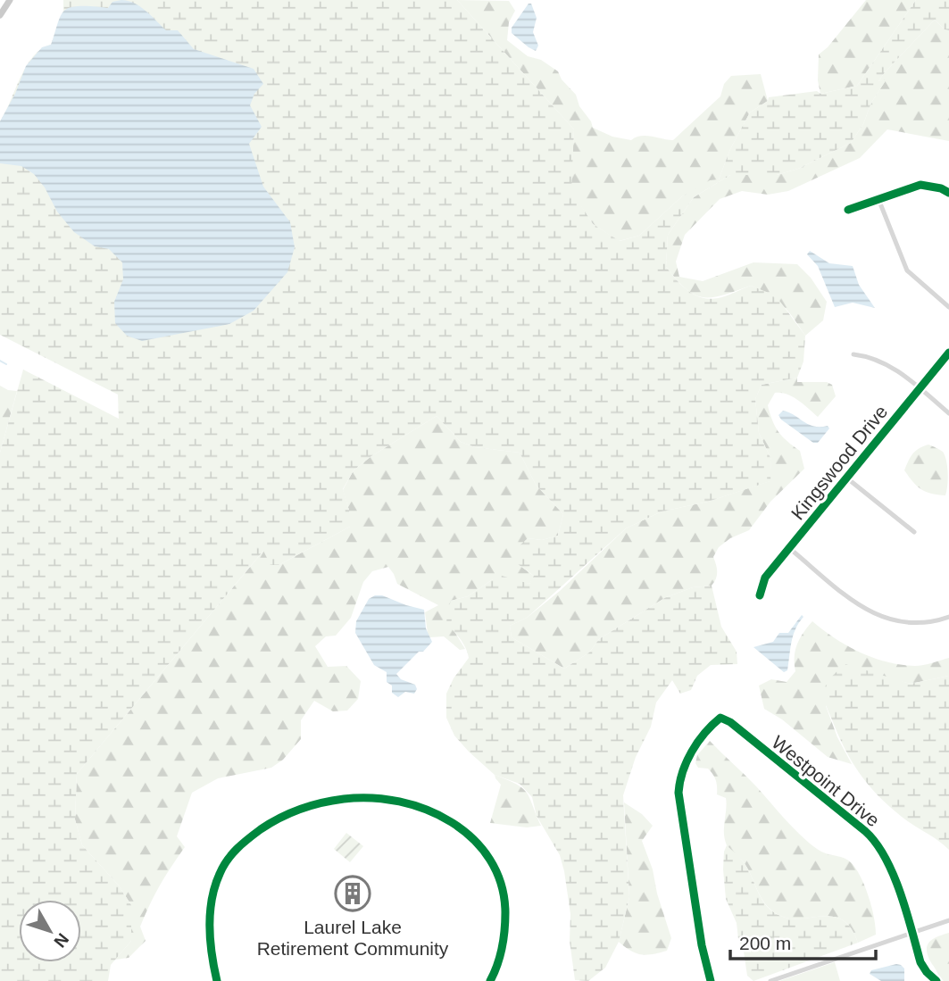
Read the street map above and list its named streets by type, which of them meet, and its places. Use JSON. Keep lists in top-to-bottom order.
{
  "streets": {
    "street": ["Kingswood Drive", "Westpoint Drive"]
  },
  "places": {
    "building": ["Laurel Lake Retirement Community"]
  },
  "scale_bar": "200 m",
  "north": "bottom right"
}
